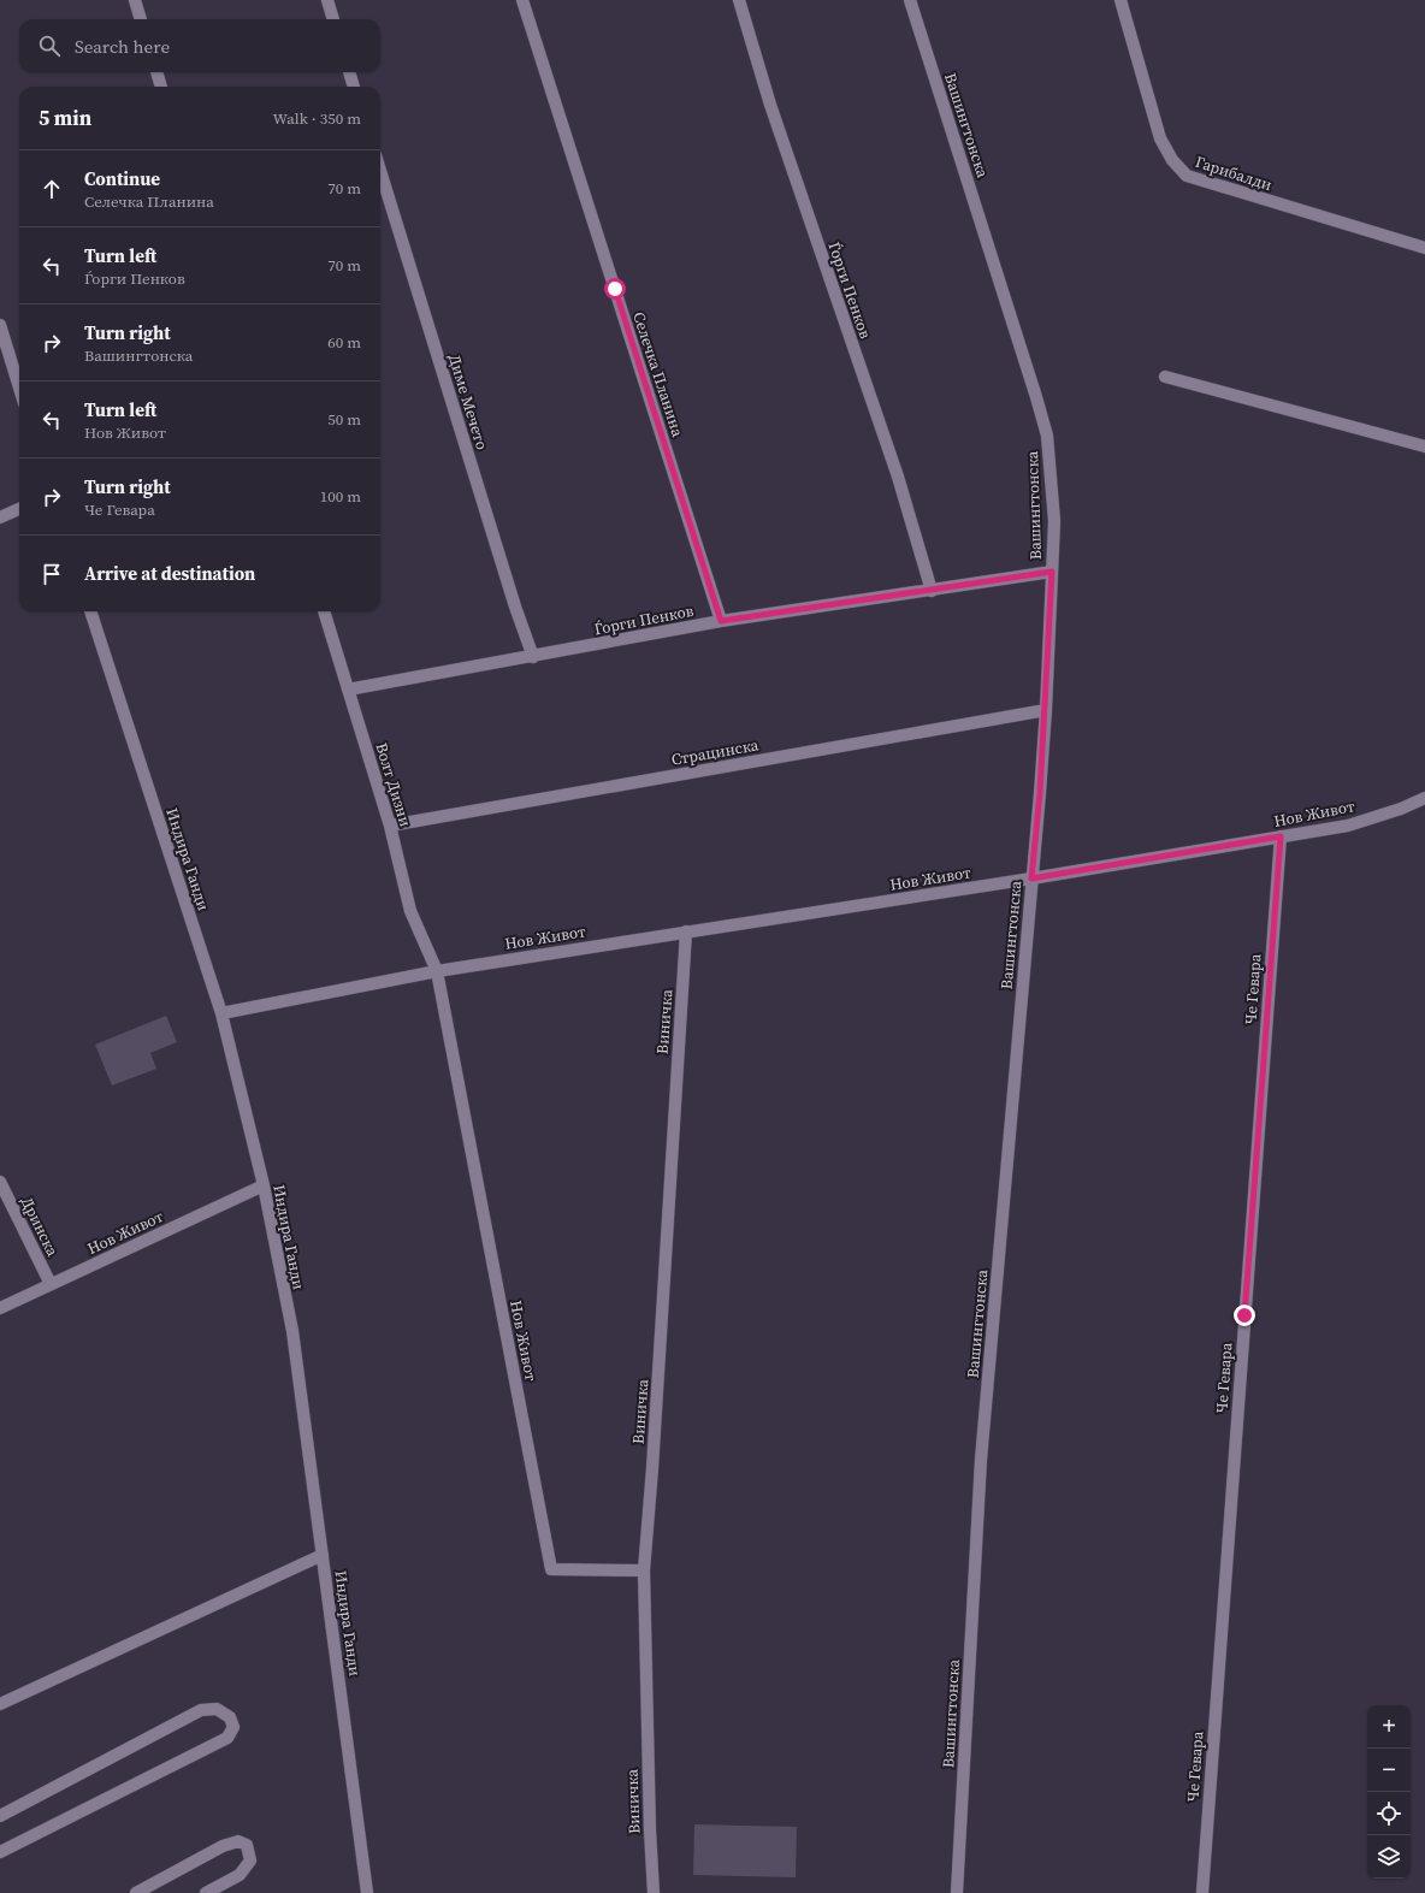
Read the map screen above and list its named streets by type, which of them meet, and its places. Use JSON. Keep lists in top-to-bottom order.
{
  "streets": {
    "street": [
      "Вашингтонска",
      "Гарибалди",
      "Ѓорги Пенков",
      "Селечка Планина",
      "Диме Мечето",
      "Страцинска",
      "Волт Дизни",
      "Нов Живот",
      "Индира Ганди",
      "Че Гевара",
      "Виничка",
      "Дринска"
    ]
  },
  "crossings": [
    ["Вашингтонска", "Ѓорги Пенков"],
    ["Вашингтонска", "Страцинска"],
    ["Вашингтонска", "Нов Живот"],
    ["Ѓорги Пенков", "Селечка Планина"],
    ["Ѓорги Пенков", "Диме Мечето"],
    ["Ѓорги Пенков", "Волт Дизни"],
    ["Страцинска", "Волт Дизни"],
    ["Волт Дизни", "Нов Живот"],
    ["Нов Живот", "Индира Ганди"],
    ["Нов Живот", "Че Гевара"],
    ["Нов Живот", "Виничка"],
    ["Нов Живот", "Дринска"]
  ],
  "page": {
    "search": "Search here",
    "heading": ["5 min", "Walk · 350 m"],
    "list": [
      ["Continue", "Селечка Планина", "70 m"],
      ["Turn left", "Ѓорги Пенков", "70 m"],
      ["Turn right", "Вашингтонска", "60 m"],
      ["Turn left", "Нов Живот", "50 m"],
      ["Turn right", "Че Гевара", "100 m"],
      "Arrive at destination"
    ],
    "map_buttons": ["+", "−"]
  }
}
